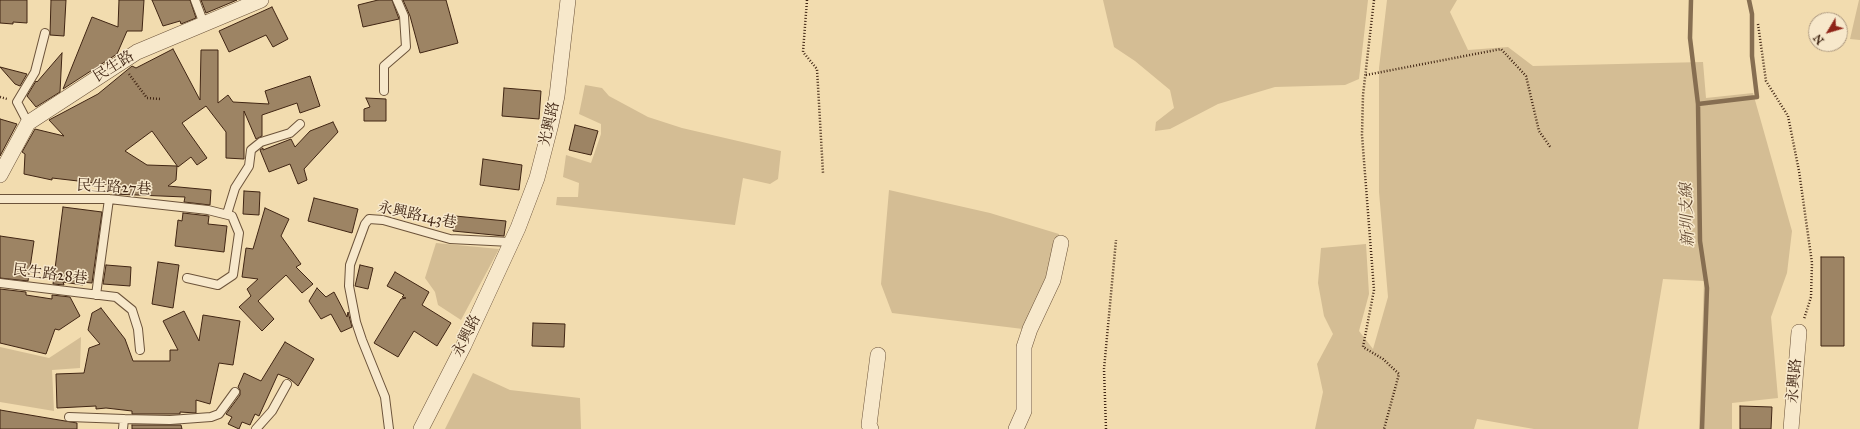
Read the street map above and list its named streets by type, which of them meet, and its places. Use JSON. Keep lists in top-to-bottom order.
{
  "streets": {
    "street": ["民生路", "光興路", "永興路"],
    "lane": ["民生路27巷", "永興路143巷", "民生路28巷"]
  },
  "crossings": [
    ["光興路", "永興路143巷"],
    ["光興路", "永興路"],
    ["民生路27巷", "民生路28巷"],
    ["永興路143巷", "永興路"]
  ],
  "water": ["新圳支線"],
  "north": "bottom left"
}
